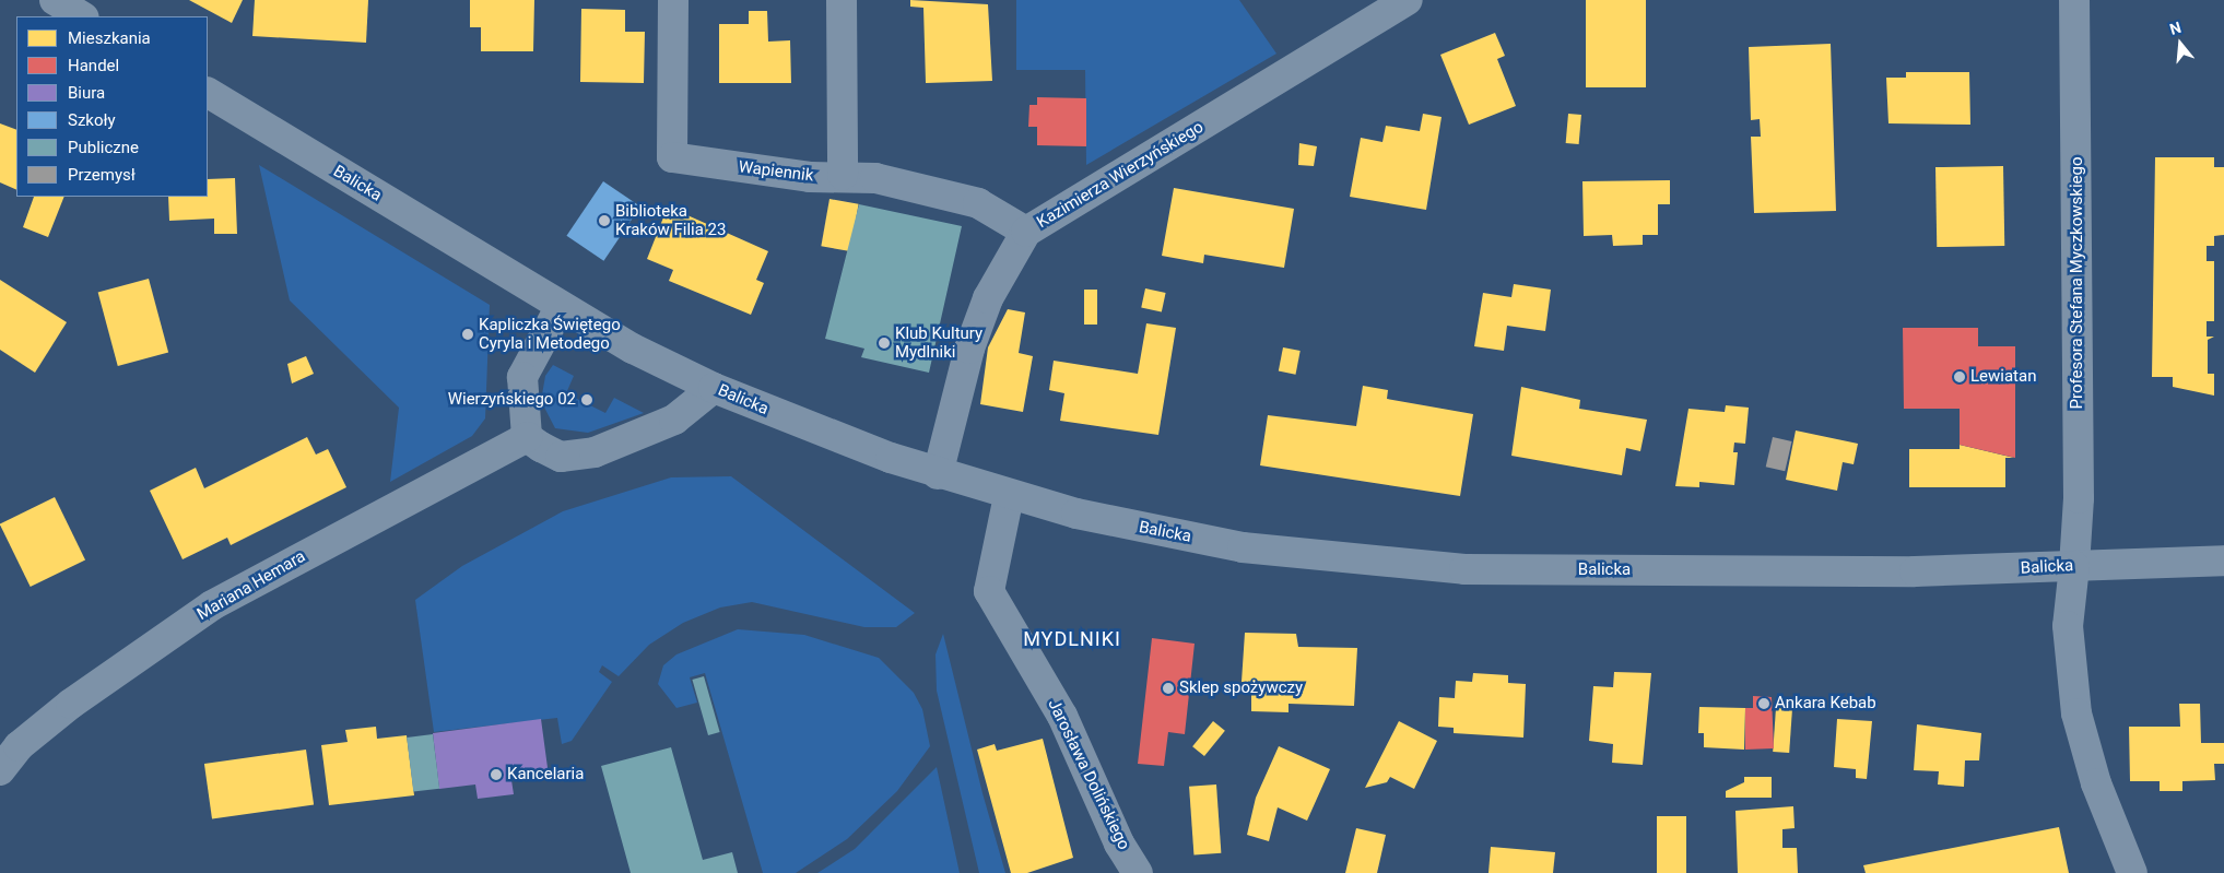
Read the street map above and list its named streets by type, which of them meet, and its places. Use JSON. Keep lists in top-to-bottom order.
{
  "streets": {
    "street": [
      "Wapiennik",
      "Kazimierza Wierzyńskiego",
      "Balicka",
      "Profesora Stefana Myczkowskiego",
      "Mariana Hemara",
      "Jarosława Dolińskiego"
    ]
  },
  "crossings": [
    ["Wapiennik", "Kazimierza Wierzyńskiego"],
    ["Kazimierza Wierzyńskiego", "Balicka"],
    ["Balicka", "Profesora Stefana Myczkowskiego"],
    ["Balicka", "Jarosława Dolińskiego"]
  ],
  "districts": ["MYDLNIKI"],
  "places": [
    "Biblioteka Kraków Filia 23",
    "Kapliczka Świętego Cyryla i Metodego",
    "Klub Kultury Mydlniki",
    "Lewiatan",
    "Wierzyńskiego 02",
    "Sklep spożywczy",
    "Ankara Kebab",
    "Kancelaria"
  ],
  "legend": [
    "Mieszkania",
    "Handel",
    "Biura",
    "Szkoły",
    "Publiczne",
    "Przemysł"
  ],
  "north": "top"
}
